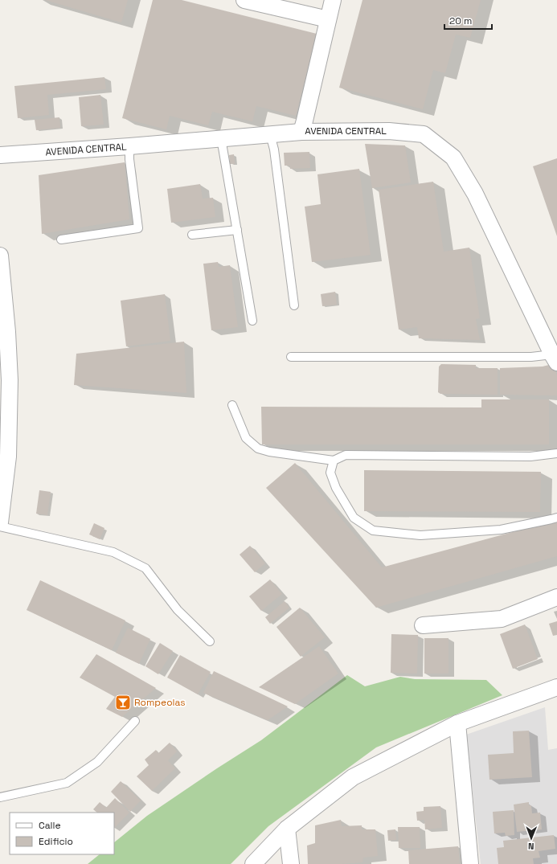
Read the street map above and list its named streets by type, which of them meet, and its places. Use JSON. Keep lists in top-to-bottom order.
{
  "streets": {
    "street": ["AVENIDA CENTRAL"]
  },
  "places": {
    "bar": ["Rompeolas"]
  },
  "legend": ["Calle", "Edificio"],
  "scale_bar": "20 m",
  "north": "bottom"
}
